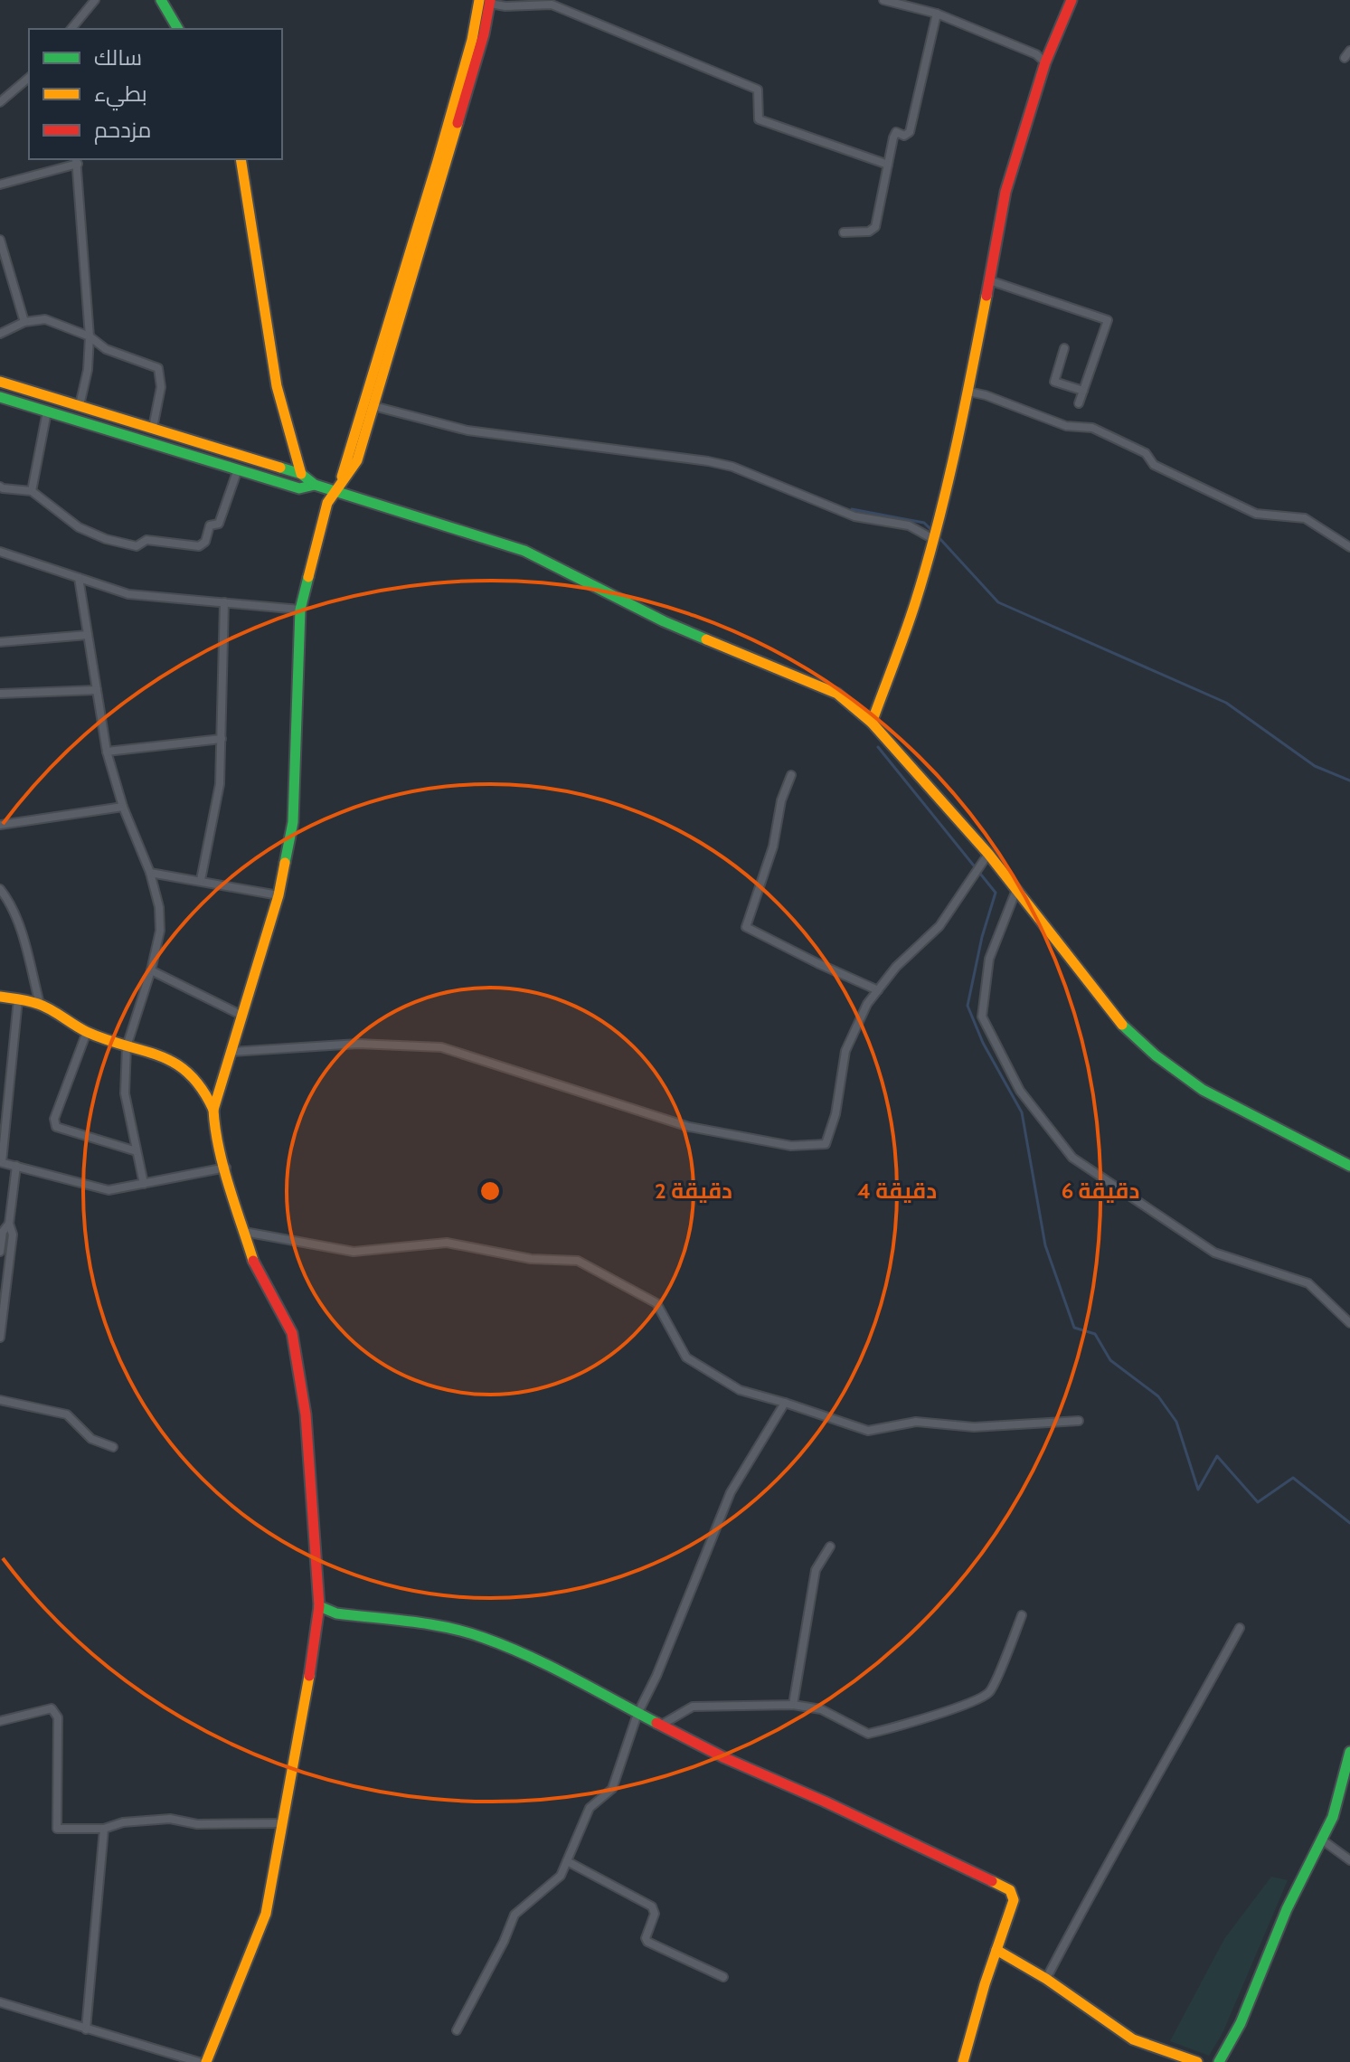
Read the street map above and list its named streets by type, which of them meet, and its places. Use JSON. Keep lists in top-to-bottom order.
{
  "legend": ["سالك", "بطيء", "مزدحم"],
  "rings": ["2 دقيقة", "4 دقيقة", "6 دقيقة"]
}
